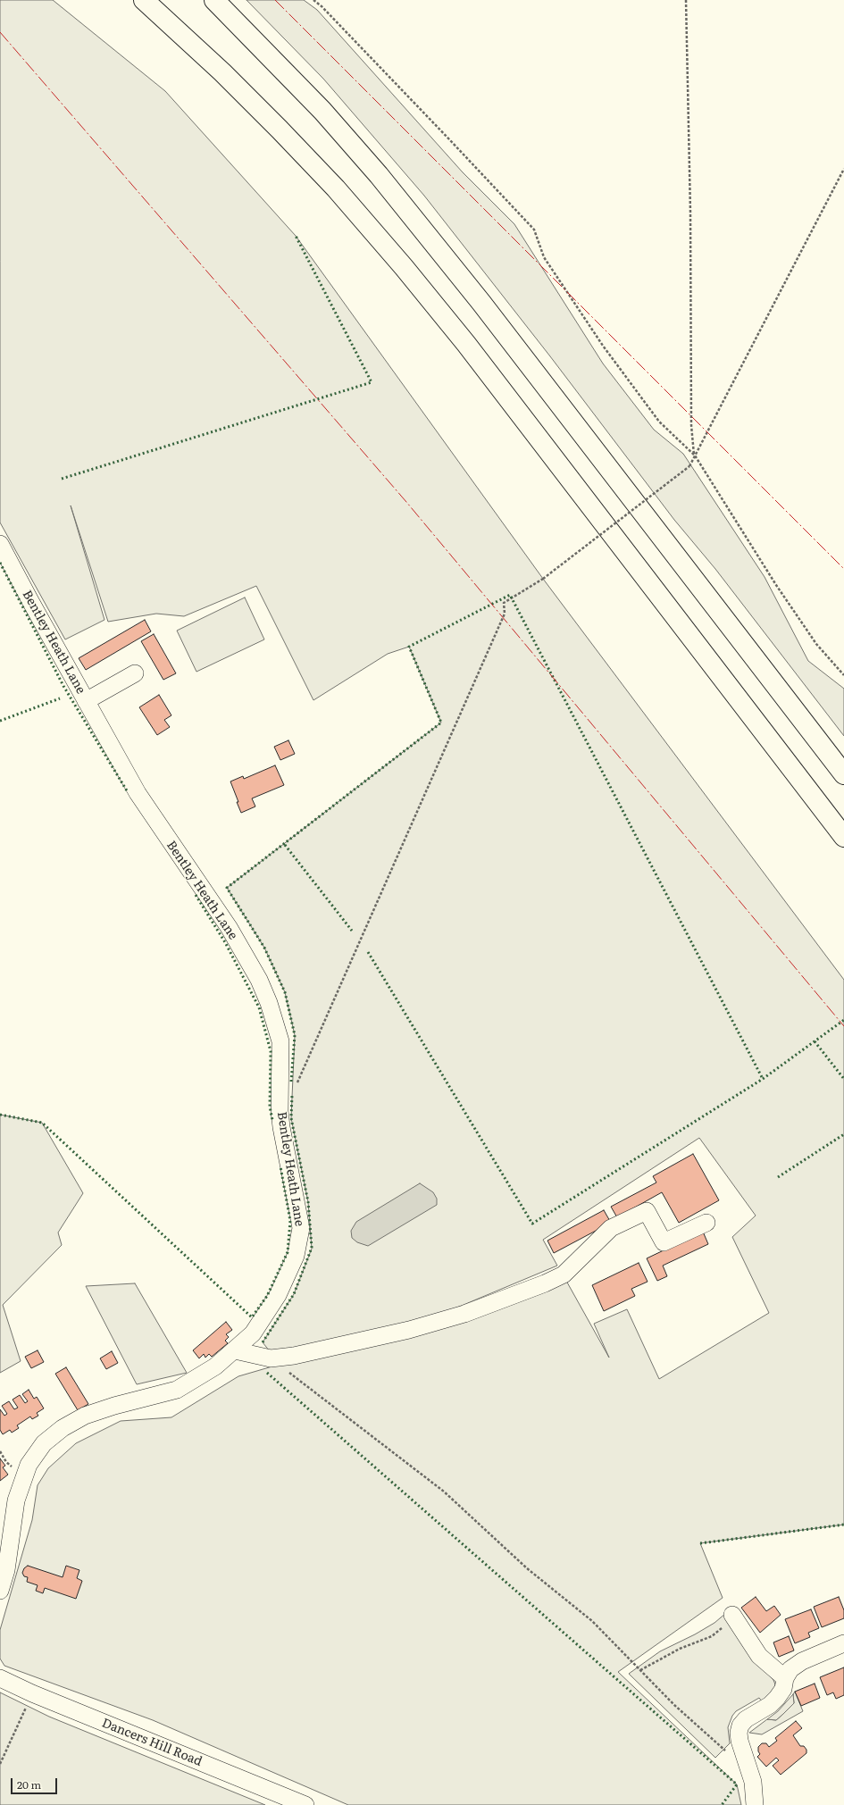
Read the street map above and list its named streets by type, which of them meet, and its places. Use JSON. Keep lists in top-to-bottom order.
{
  "streets": {
    "street": ["Bentley Heath Lane", "Dancers Hill Road"]
  },
  "scale_bar": "20 m"
}
